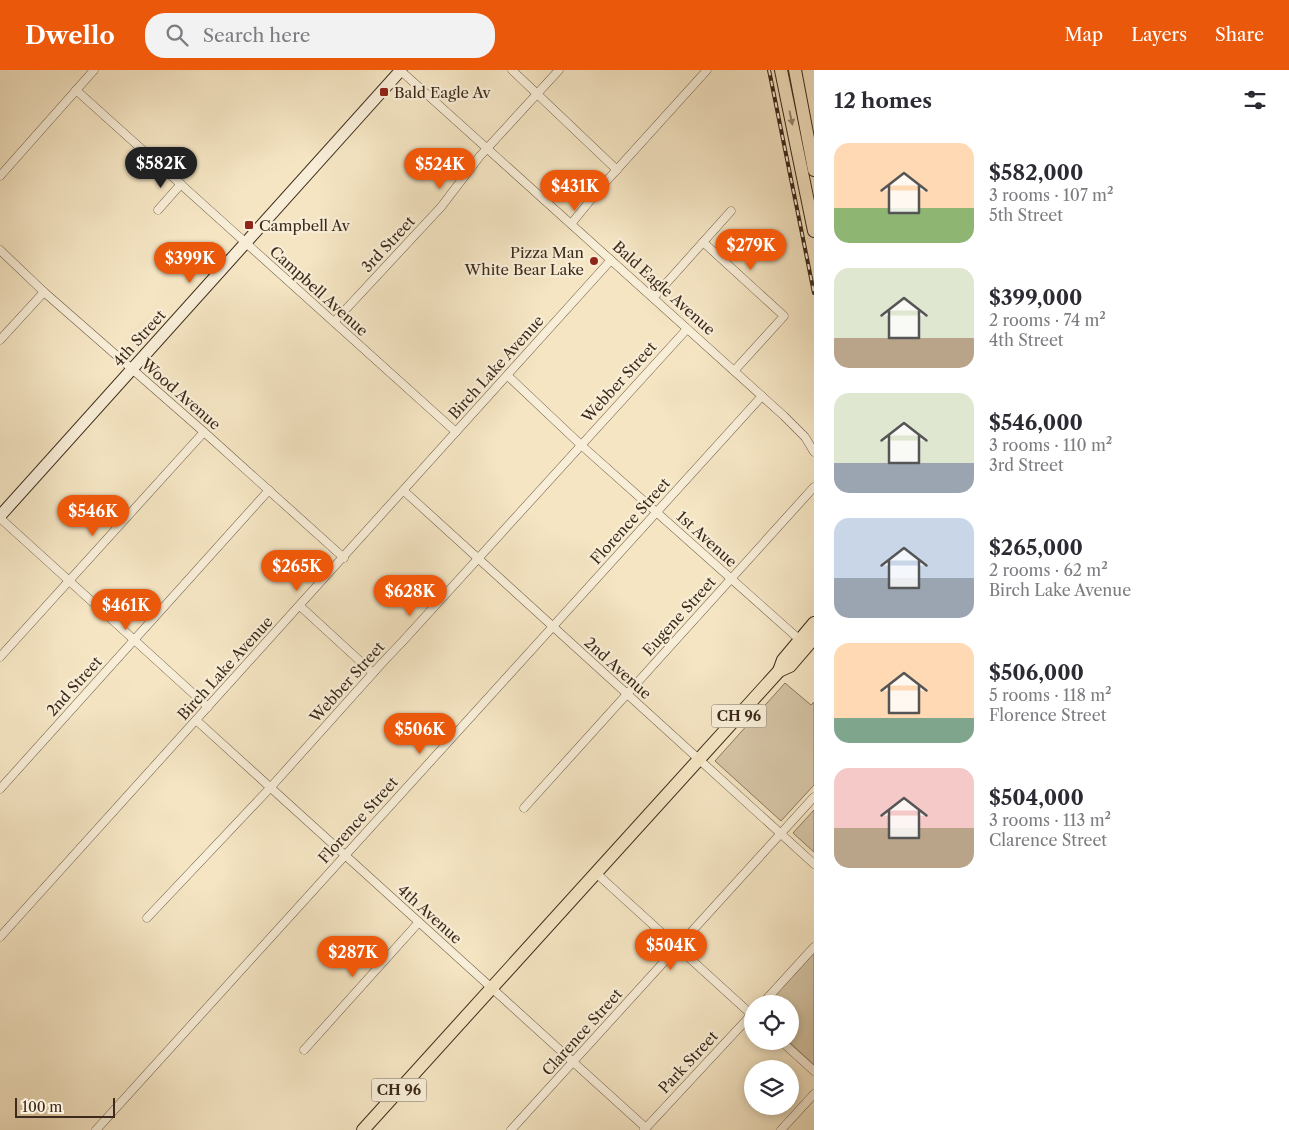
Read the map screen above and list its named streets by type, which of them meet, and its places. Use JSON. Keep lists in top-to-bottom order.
{
  "streets": {
    "main road": ["CH 96"],
    "street": [
      "3rd Street",
      "Bald Eagle Avenue",
      "Campbell Avenue",
      "4th Street",
      "Birch Lake Avenue",
      "Webber Street",
      "Wood Avenue",
      "Florence Street",
      "1st Avenue",
      "Eugene Street",
      "2nd Avenue",
      "2nd Street",
      "4th Avenue",
      "Clarence Street",
      "Park Street"
    ]
  },
  "crossings": [
    ["3rd Street", "Bald Eagle Avenue"],
    ["3rd Street", "Campbell Avenue"],
    ["Bald Eagle Avenue", "4th Street"],
    ["Bald Eagle Avenue", "Birch Lake Avenue"],
    ["Bald Eagle Avenue", "Webber Street"],
    ["Bald Eagle Avenue", "Florence Street"],
    ["Campbell Avenue", "4th Street"],
    ["Campbell Avenue", "Birch Lake Avenue"],
    ["4th Street", "Wood Avenue"],
    ["Birch Lake Avenue", "Wood Avenue"],
    ["Birch Lake Avenue", "1st Avenue"],
    ["Birch Lake Avenue", "2nd Avenue"],
    ["Birch Lake Avenue", "4th Avenue"],
    ["Webber Street", "1st Avenue"],
    ["Webber Street", "2nd Avenue"],
    ["Webber Street", "4th Avenue"],
    ["Wood Avenue", "2nd Street"],
    ["Florence Street", "1st Avenue"],
    ["Florence Street", "2nd Avenue"],
    ["Florence Street", "4th Avenue"],
    ["1st Avenue", "Eugene Street"],
    ["1st Avenue", "CH 96"],
    ["Eugene Street", "2nd Avenue"],
    ["2nd Avenue", "CH 96"],
    ["2nd Avenue", "Clarence Street"],
    ["CH 96", "4th Avenue"],
    ["4th Avenue", "Clarence Street"],
    ["4th Avenue", "Park Street"]
  ],
  "places": {
    "transit": ["Bald Eagle Av", "Campbell Av"],
    "other": ["Pizza Man White Bear Lake"]
  },
  "scale_bar": "100 m",
  "page": {
    "header": "Dwello",
    "search": "Search here",
    "nav": ["Map", "Layers", "Share"],
    "heading": "12 homes",
    "list": [
      {
        "name": "$582,000",
        "note": "3 rooms · 107 m² · 5th Street"
      },
      {
        "name": "$399,000",
        "note": "2 rooms · 74 m² · 4th Street"
      },
      {
        "name": "$546,000",
        "note": "3 rooms · 110 m² · 3rd Street"
      },
      {
        "name": "$265,000",
        "note": "2 rooms · 62 m² · Birch Lake Avenue"
      },
      {
        "name": "$506,000",
        "note": "5 rooms · 118 m² · Florence Street"
      },
      {
        "name": "$504,000",
        "note": "3 rooms · 113 m² · Clarence Street"
      }
    ],
    "price": [
      "$582K",
      "$524K",
      "$431K",
      "$279K",
      "$399K",
      "$546K",
      "$265K",
      "$628K",
      "$461K",
      "$506K",
      "$504K",
      "$287K"
    ],
    "scale": "100 m"
  }
}
